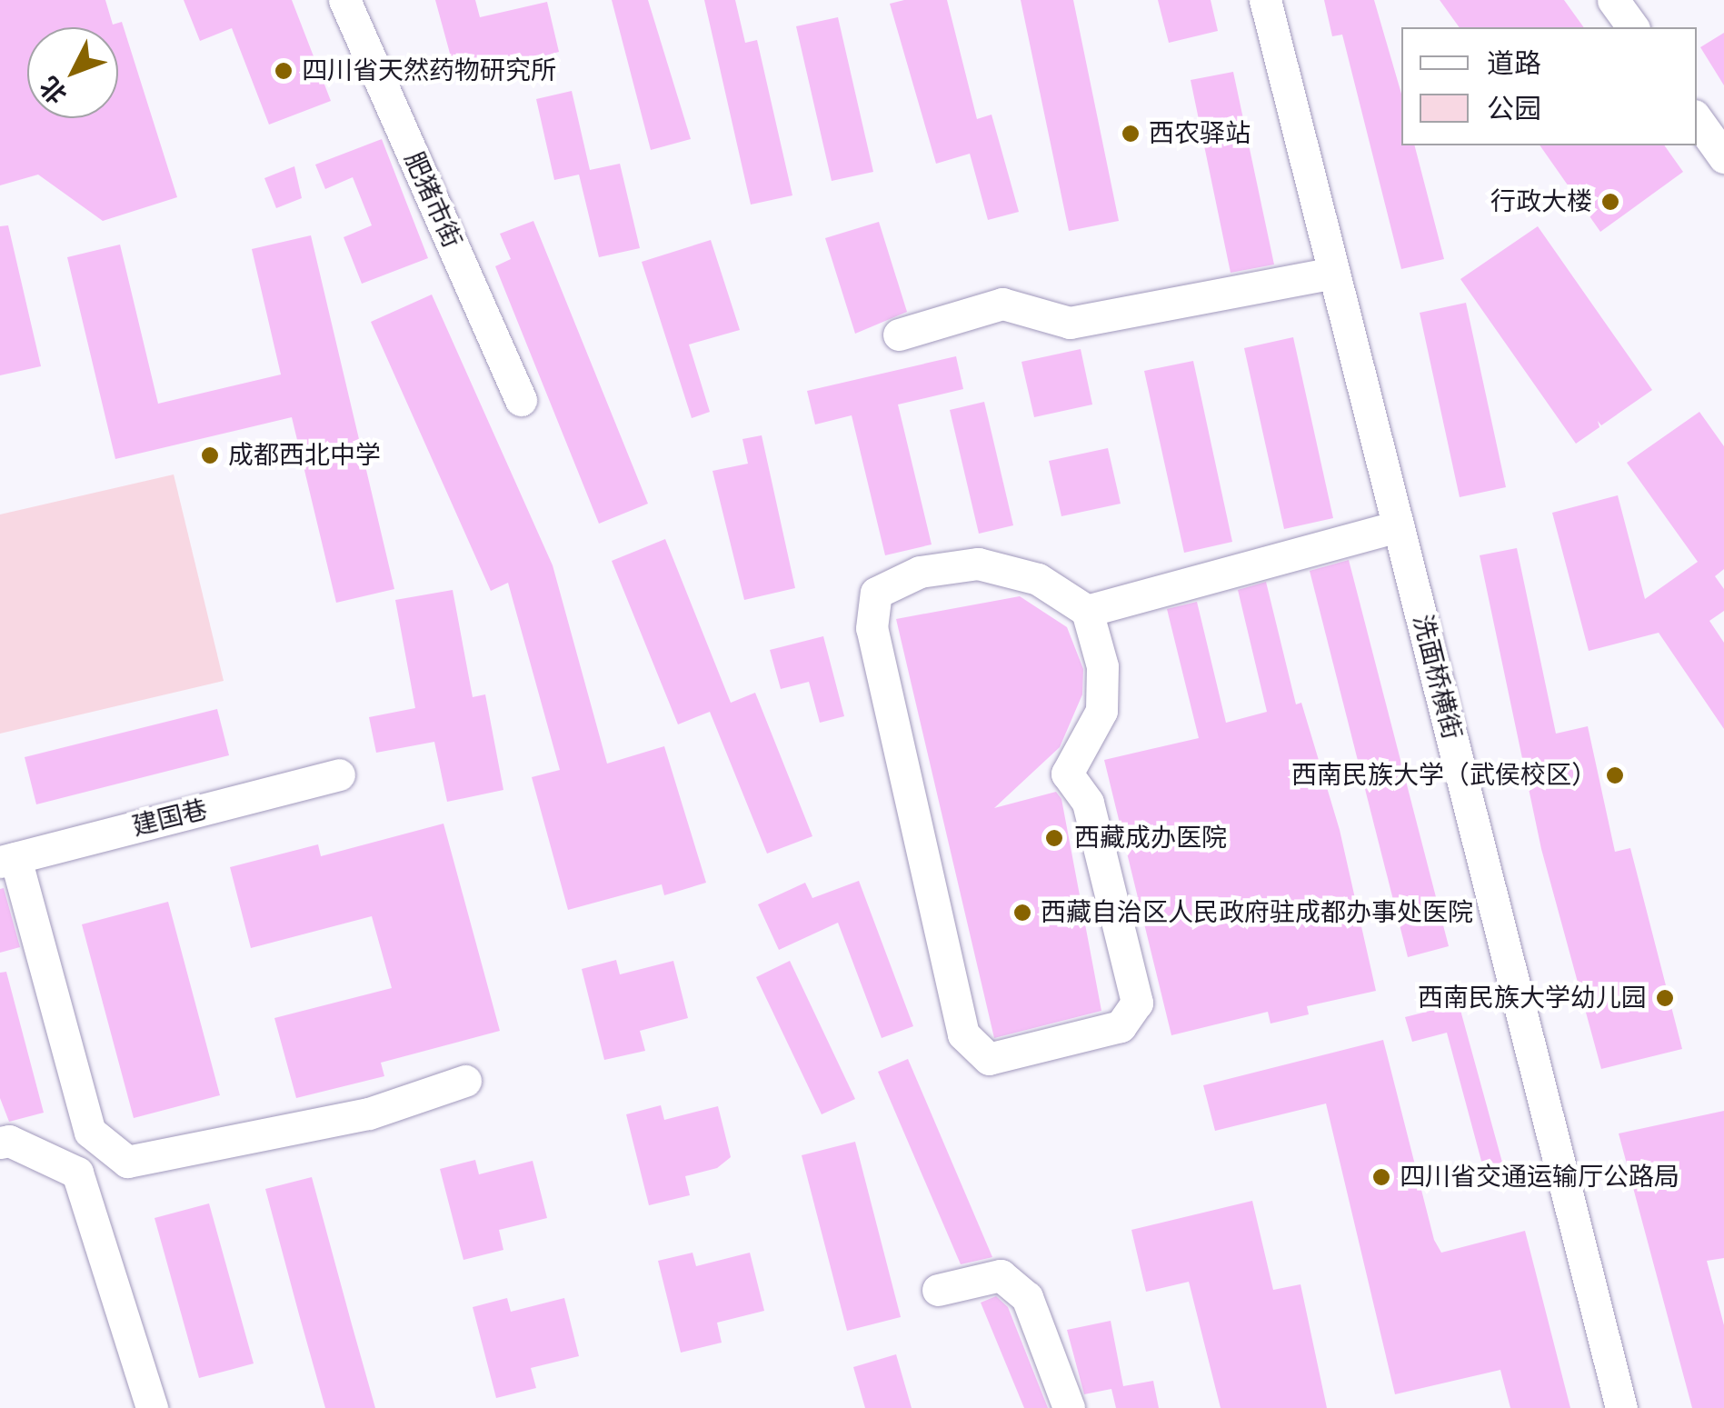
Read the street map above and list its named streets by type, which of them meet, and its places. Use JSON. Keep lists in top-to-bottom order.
{
  "streets": {
    "street": ["肥猪市街", "洗面桥横街", "建国巷"]
  },
  "places": [
    "四川省天然药物研究所",
    "西农驿站",
    "行政大楼",
    "成都西北中学",
    "西南民族大学（武侯校区）",
    "西藏成办医院",
    "西藏自治区人民政府驻成都办事处医院",
    "西南民族大学幼儿园",
    "四川省交通运输厅公路局"
  ],
  "legend": ["道路", "公园"],
  "north": "bottom left"
}
